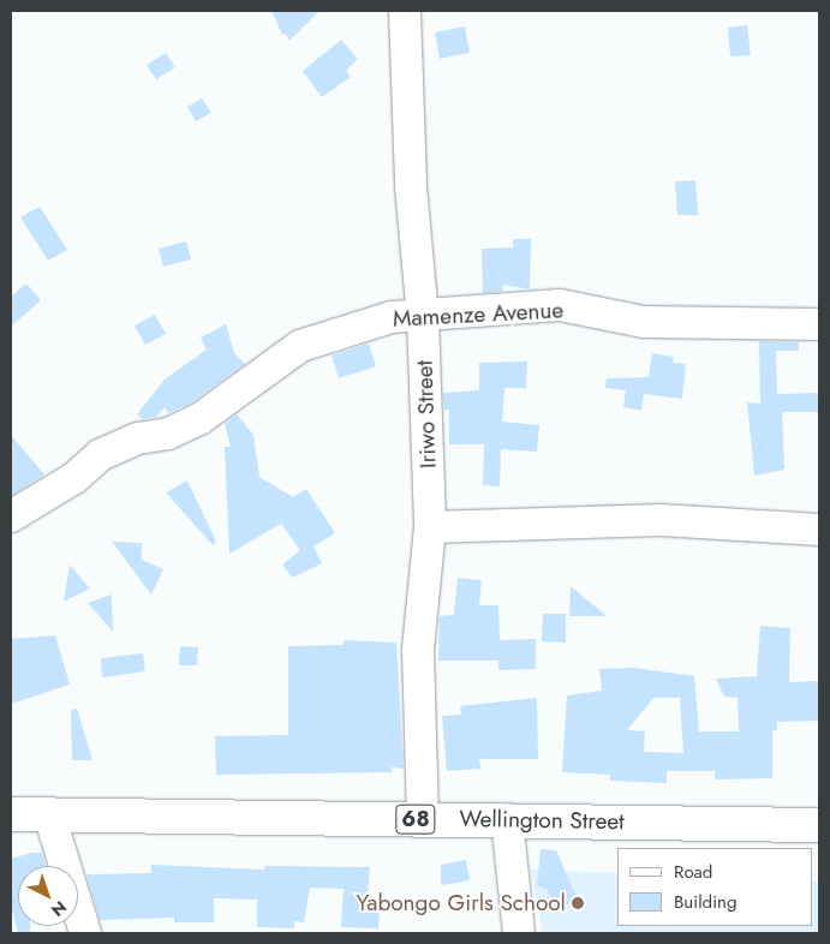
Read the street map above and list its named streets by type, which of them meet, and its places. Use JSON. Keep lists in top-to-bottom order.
{
  "streets": {
    "main road": ["68", "Wellington Street"],
    "street": ["Mamenze Avenue", "Iriwo Street"]
  },
  "crossings": [
    ["Mamenze Avenue", "Iriwo Street"],
    ["Iriwo Street", "Wellington Street"]
  ],
  "places": ["Yabongo Girls School"],
  "legend": ["Road", "Building"],
  "north": "bottom right"
}
